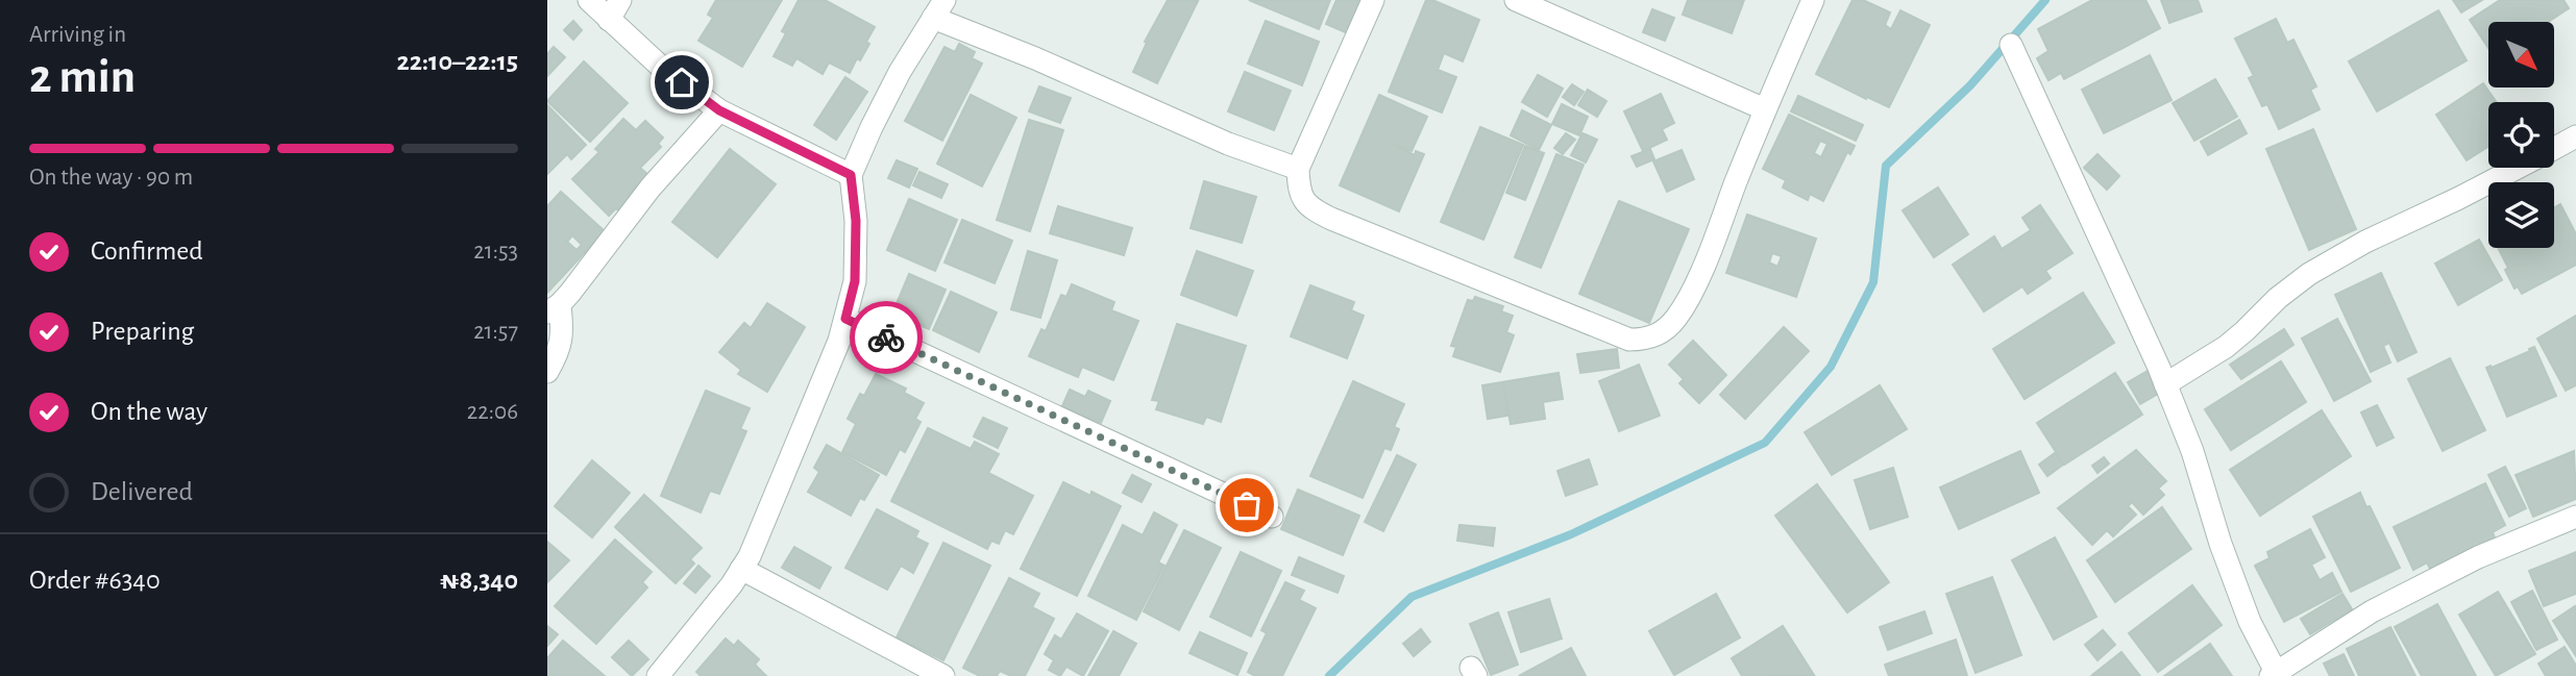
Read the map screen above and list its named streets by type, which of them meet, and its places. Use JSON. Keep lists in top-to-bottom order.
{
  "north": "bottom right",
  "page": {
    "heading": ["2 min", "Arriving in", "22:10–22:15"],
    "panel": ["Order #6340", "₦8,340"],
    "bar": "On the way · 90 m",
    "list": [
      ["Confirmed", "21:53"],
      ["Preparing", "21:57"],
      ["On the way", "22:06"],
      "Delivered"
    ]
  }
}
